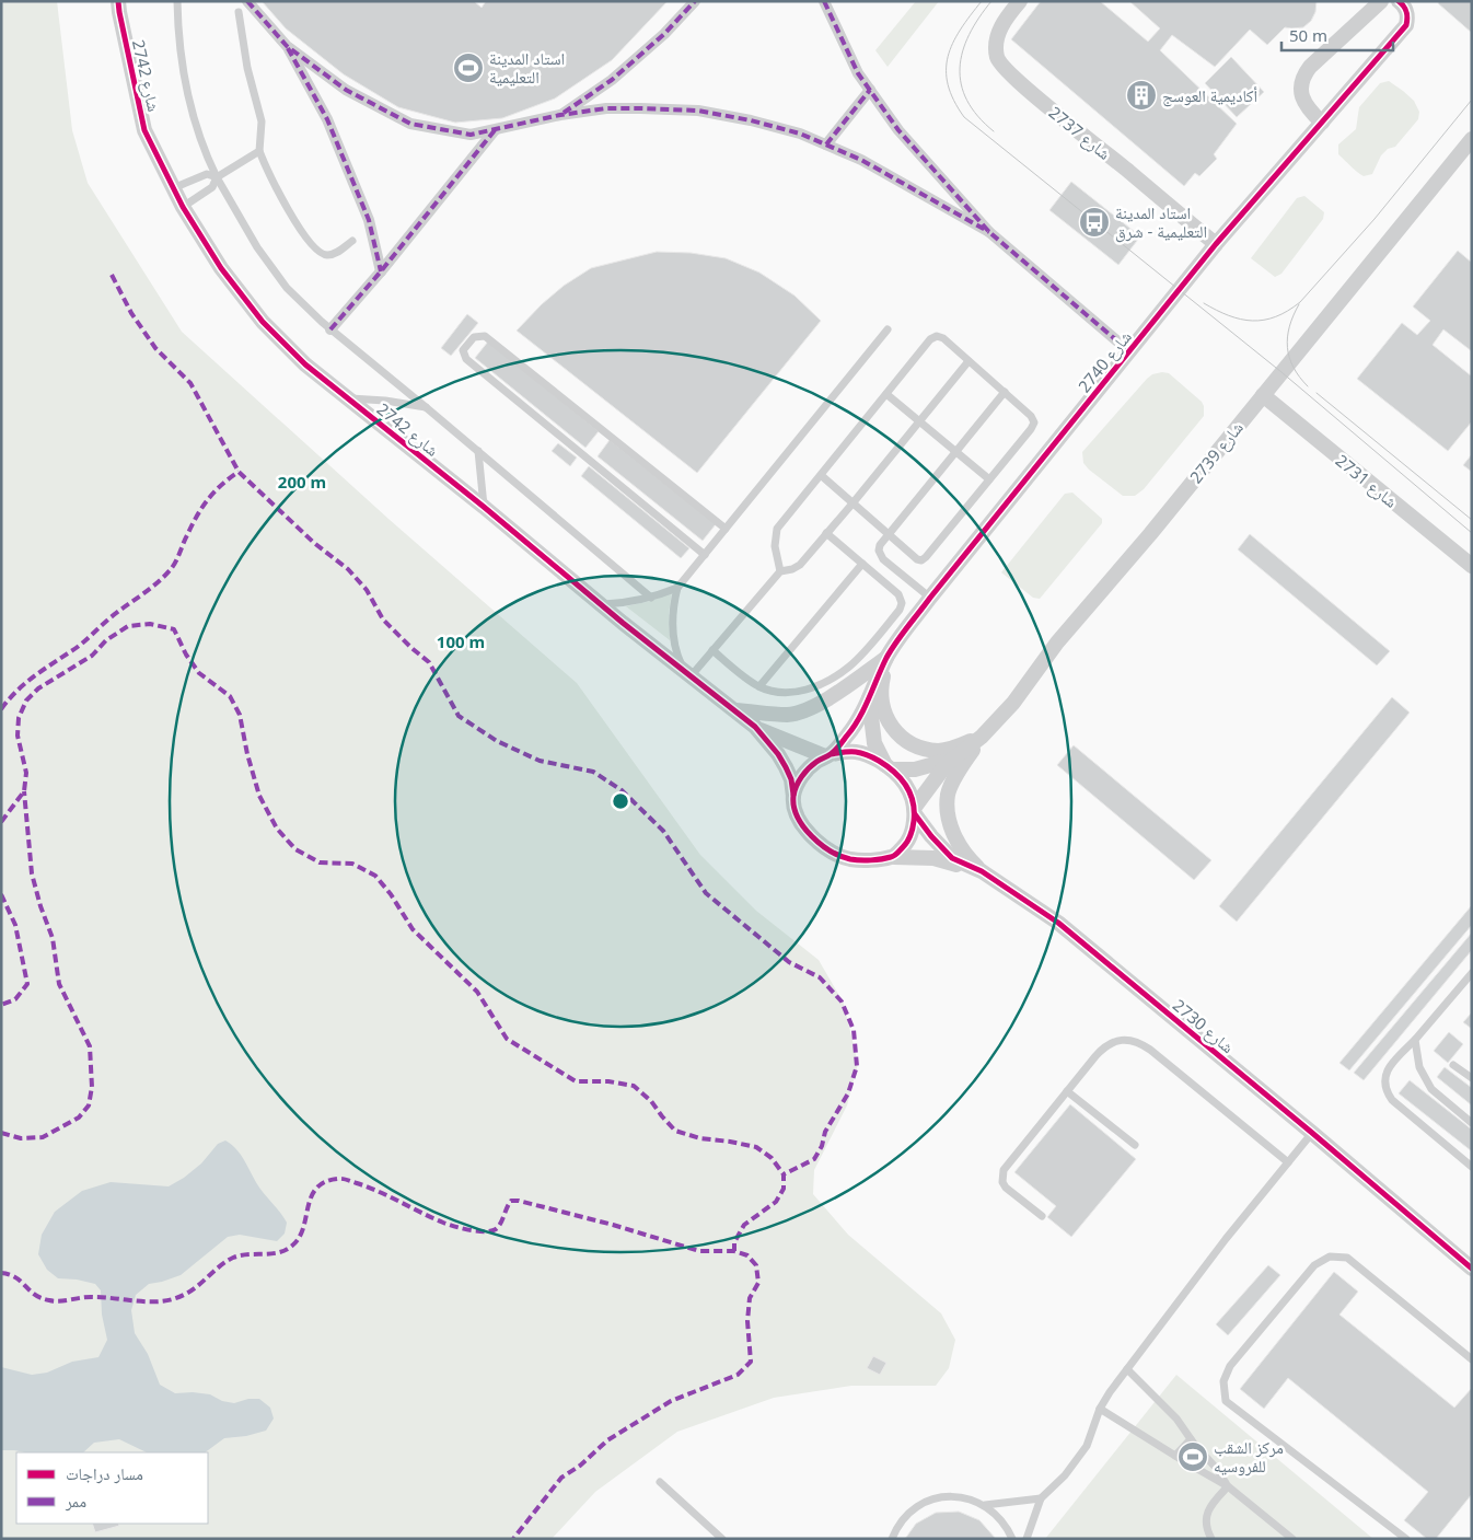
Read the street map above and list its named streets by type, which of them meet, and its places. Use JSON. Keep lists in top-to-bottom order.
{
  "streets": {
    "street": [
      "شارع 2742",
      "شارع 2737",
      "شارع 2740",
      "شارع 2739",
      "شارع 2731",
      "شارع 2730"
    ]
  },
  "crossings": [
    ["شارع 2742", "شارع 2740"],
    ["شارع 2742", "شارع 2739"],
    ["شارع 2742", "شارع 2730"],
    ["شارع 2737", "شارع 2740"],
    ["شارع 2740", "شارع 2739"],
    ["شارع 2740", "شارع 2730"],
    ["شارع 2739", "شارع 2731"],
    ["شارع 2739", "شارع 2730"]
  ],
  "places": {
    "sports": ["استاد المدينة التعليمية", "مركز الشقب للفروسيه"],
    "building": ["أكاديمية العوسج"],
    "bus stop": ["استاد المدينة التعليمية - شرق"]
  },
  "legend": ["مسار دراجات", "ممر"],
  "scale_bar": "50 m",
  "rings": ["200 m", "100 m"]
}
